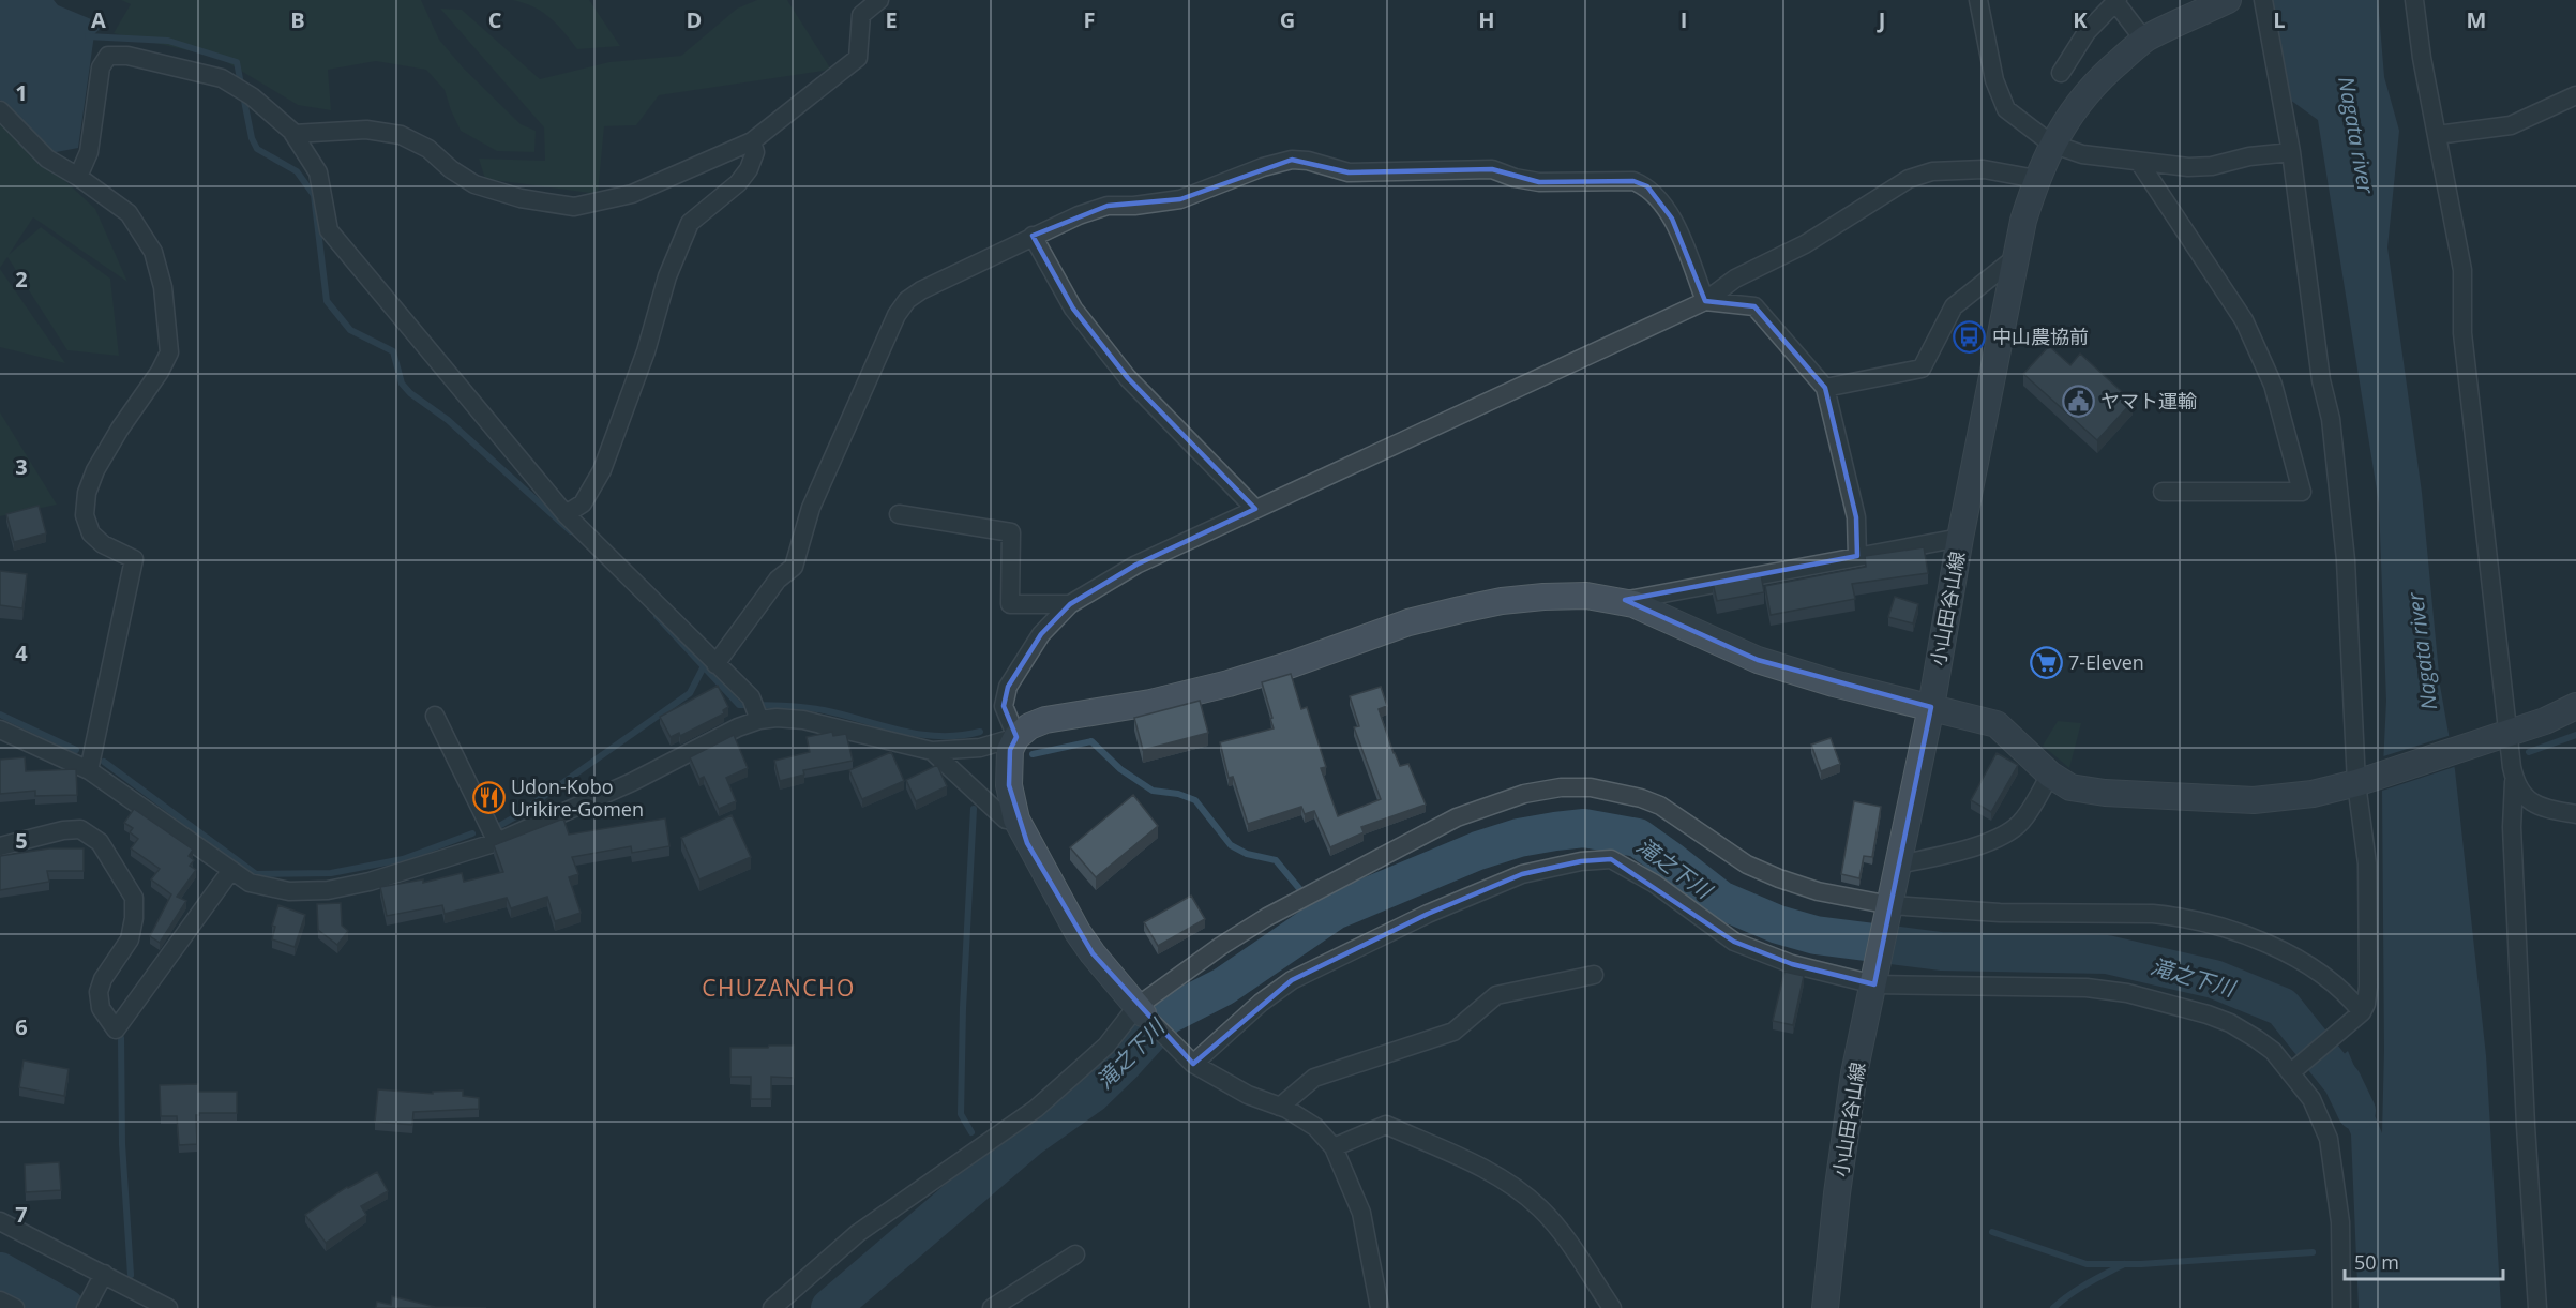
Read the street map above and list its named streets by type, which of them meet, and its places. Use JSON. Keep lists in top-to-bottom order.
{
  "streets": {
    "street": ["小山田谷山線"]
  },
  "districts": ["CHUZANCHO"],
  "water": ["Nagata river", "滝之下川"],
  "places": {
    "bus stop": ["中山農協前"],
    "public building": ["ヤマト運輸"],
    "supermarket": ["7-Eleven"],
    "restaurant": ["Udon-Kobo Urikire-Gomen"]
  },
  "scale_bar": "50 m",
  "grid": {
    "columns": [
      "A",
      "B",
      "C",
      "D",
      "E",
      "F",
      "G",
      "H",
      "I",
      "J",
      "K",
      "L",
      "M"
    ],
    "rows": [
      "1",
      "2",
      "3",
      "4",
      "5",
      "6",
      "7"
    ]
  }
}
